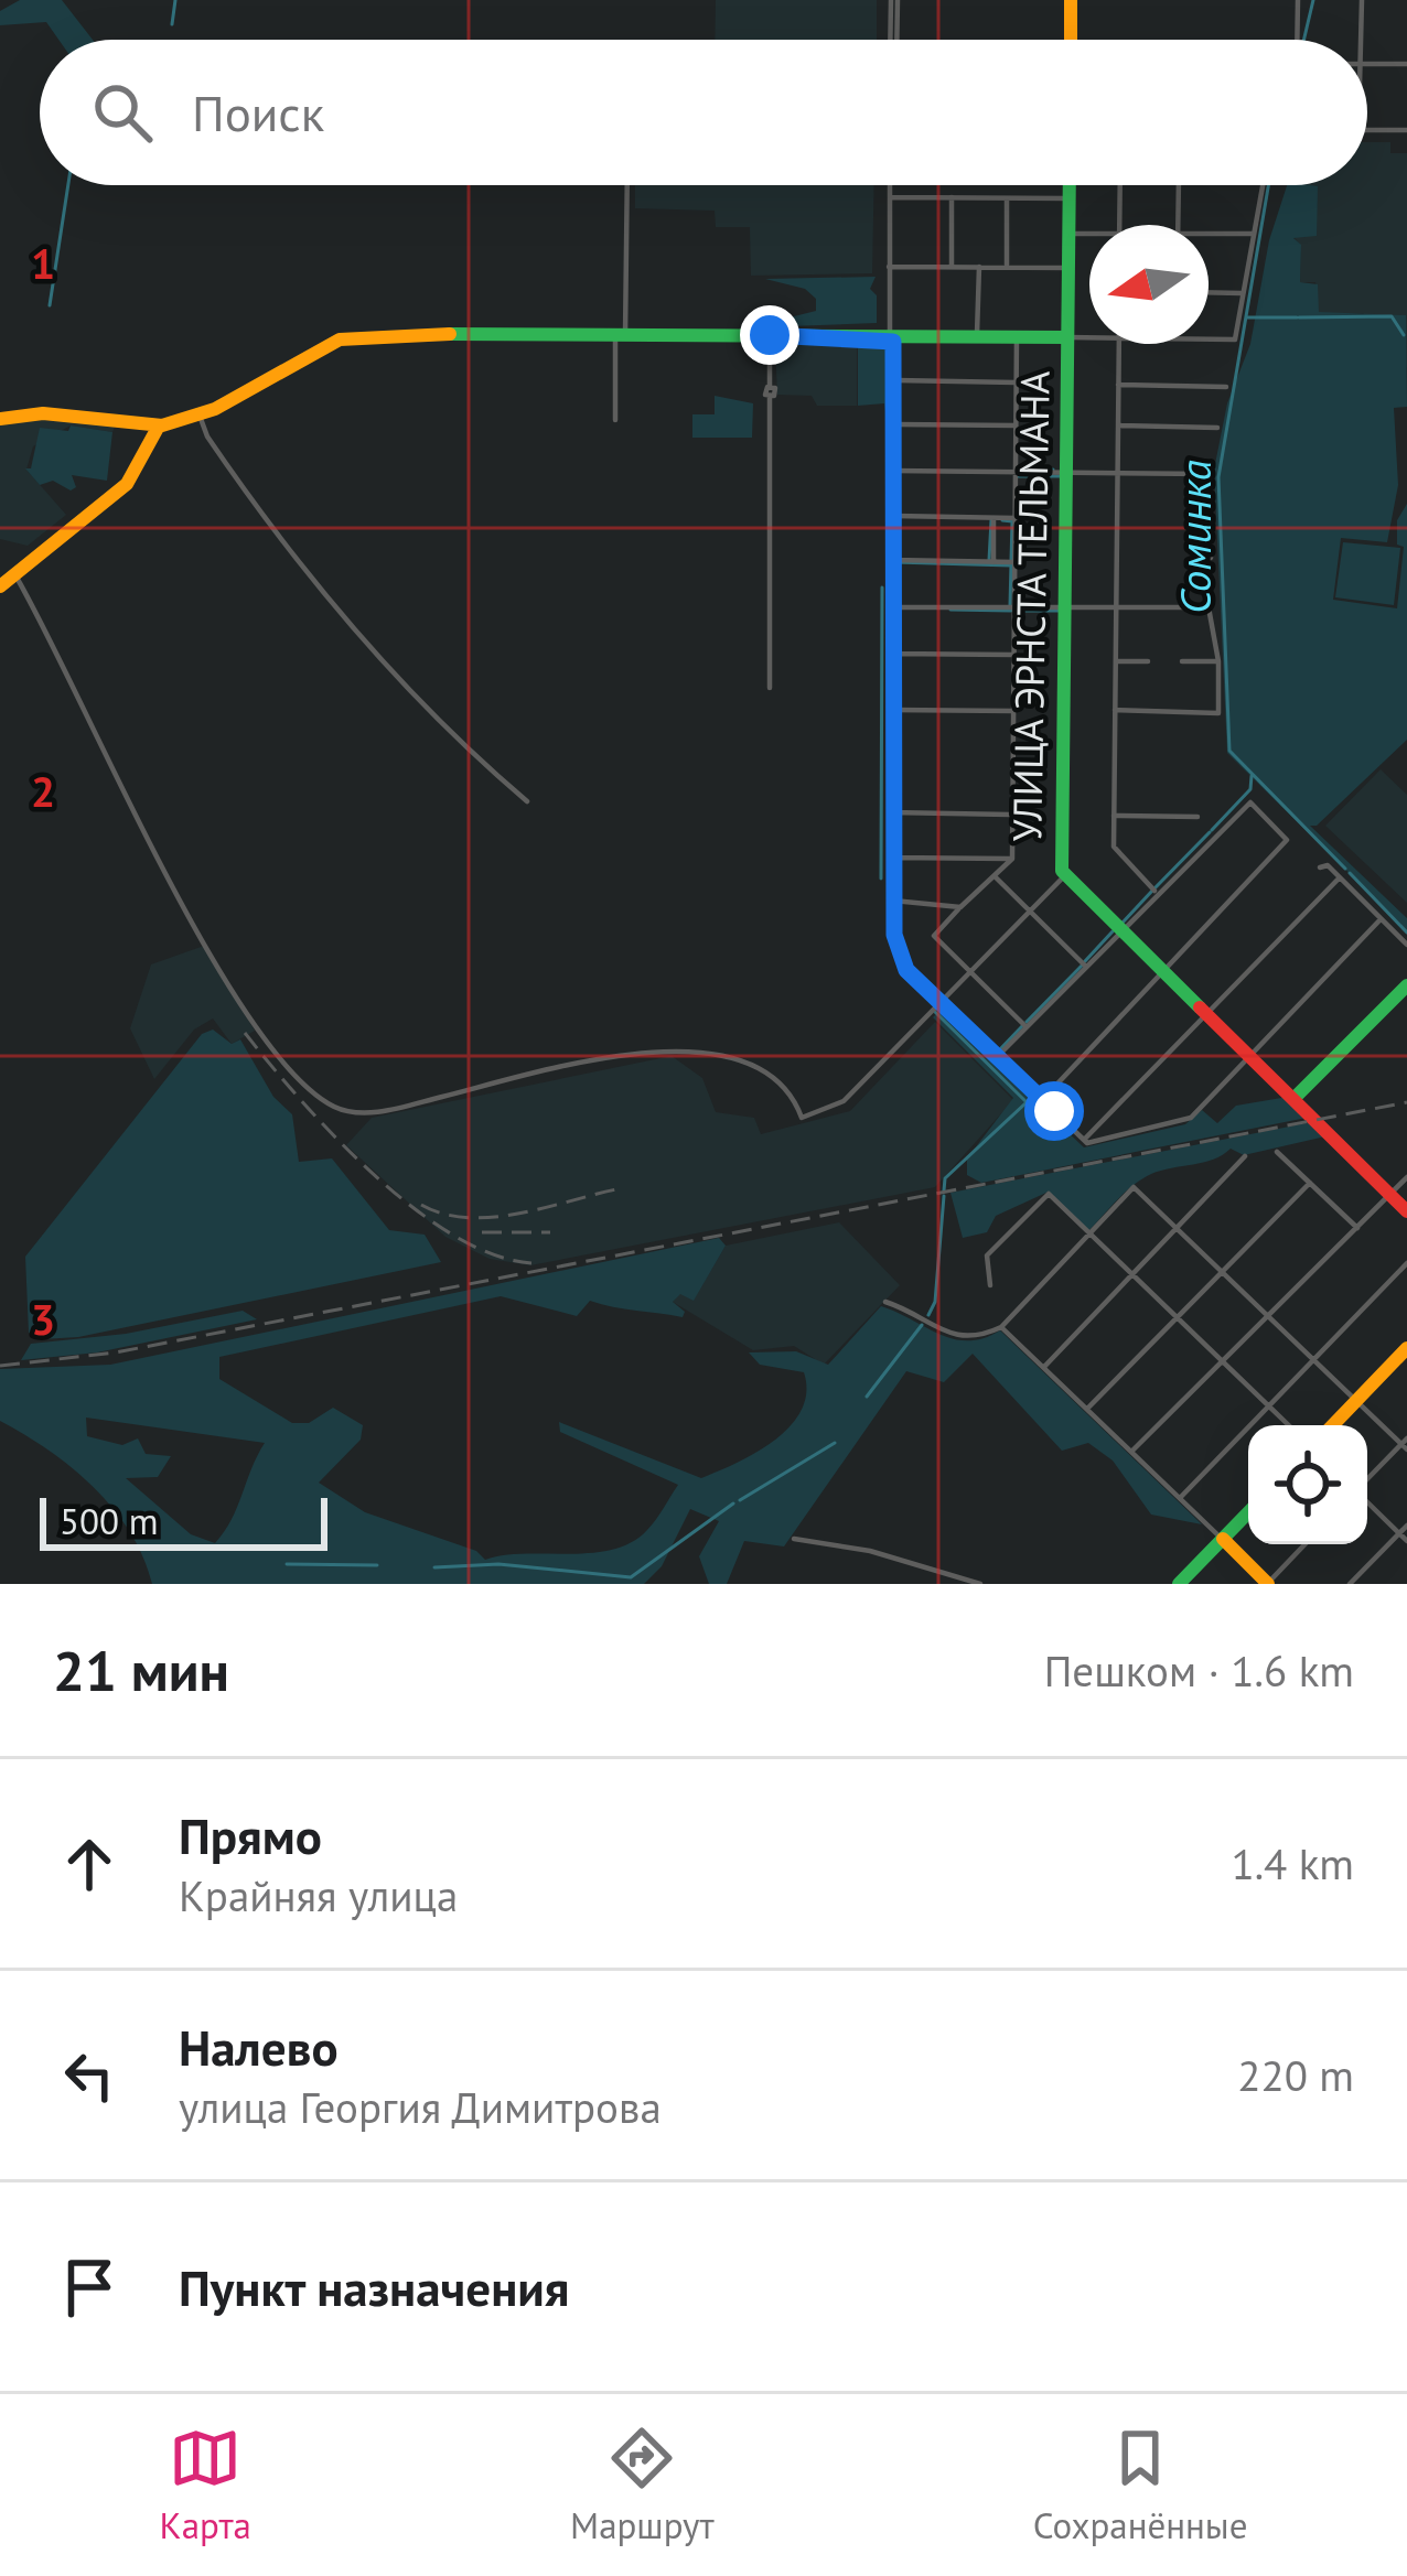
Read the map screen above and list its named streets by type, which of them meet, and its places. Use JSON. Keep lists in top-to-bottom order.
{
  "streets": {
    "street": ["УЛИЦА ЭРНСТА ТЕЛЬМАНА"]
  },
  "water": ["Соминка"],
  "scale_bar": "500 m",
  "north": "left",
  "page": {
    "search": "Поиск",
    "scale": "500 m",
    "heading": ["21 мин", "Пешком · 1.6 km"],
    "list": [
      ["Прямо", "Крайняя улица", "1.4 km"],
      ["Налево", "улица Георгия Димитрова", "220 m"],
      "Пункт назначения"
    ],
    "nav": ["Карта", "Маршрут", "Сохранённые"]
  },
  "grid": {
    "rows": ["1", "2", "3"]
  }
}
